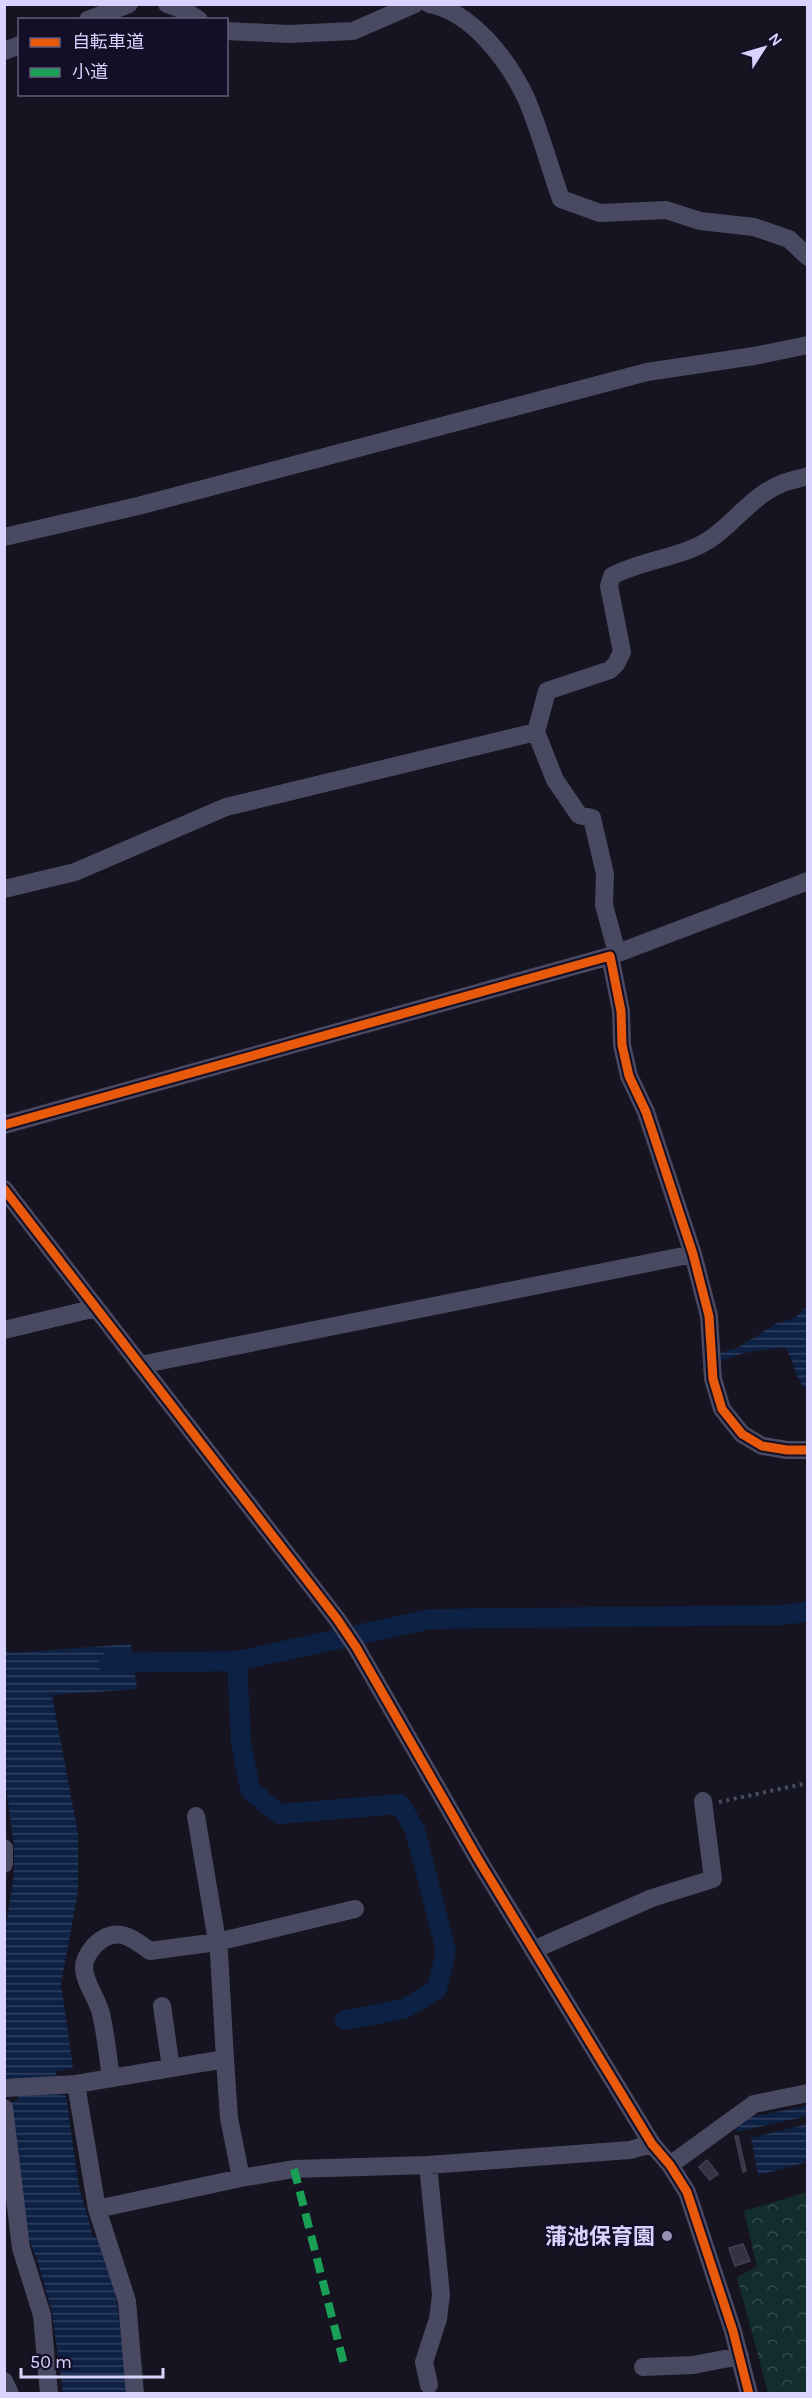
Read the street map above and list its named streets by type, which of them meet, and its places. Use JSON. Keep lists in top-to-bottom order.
{
  "places": ["蒲池保育園"],
  "legend": ["自転車道", "小道"],
  "scale_bar": "50 m",
  "north": "top right"
}
